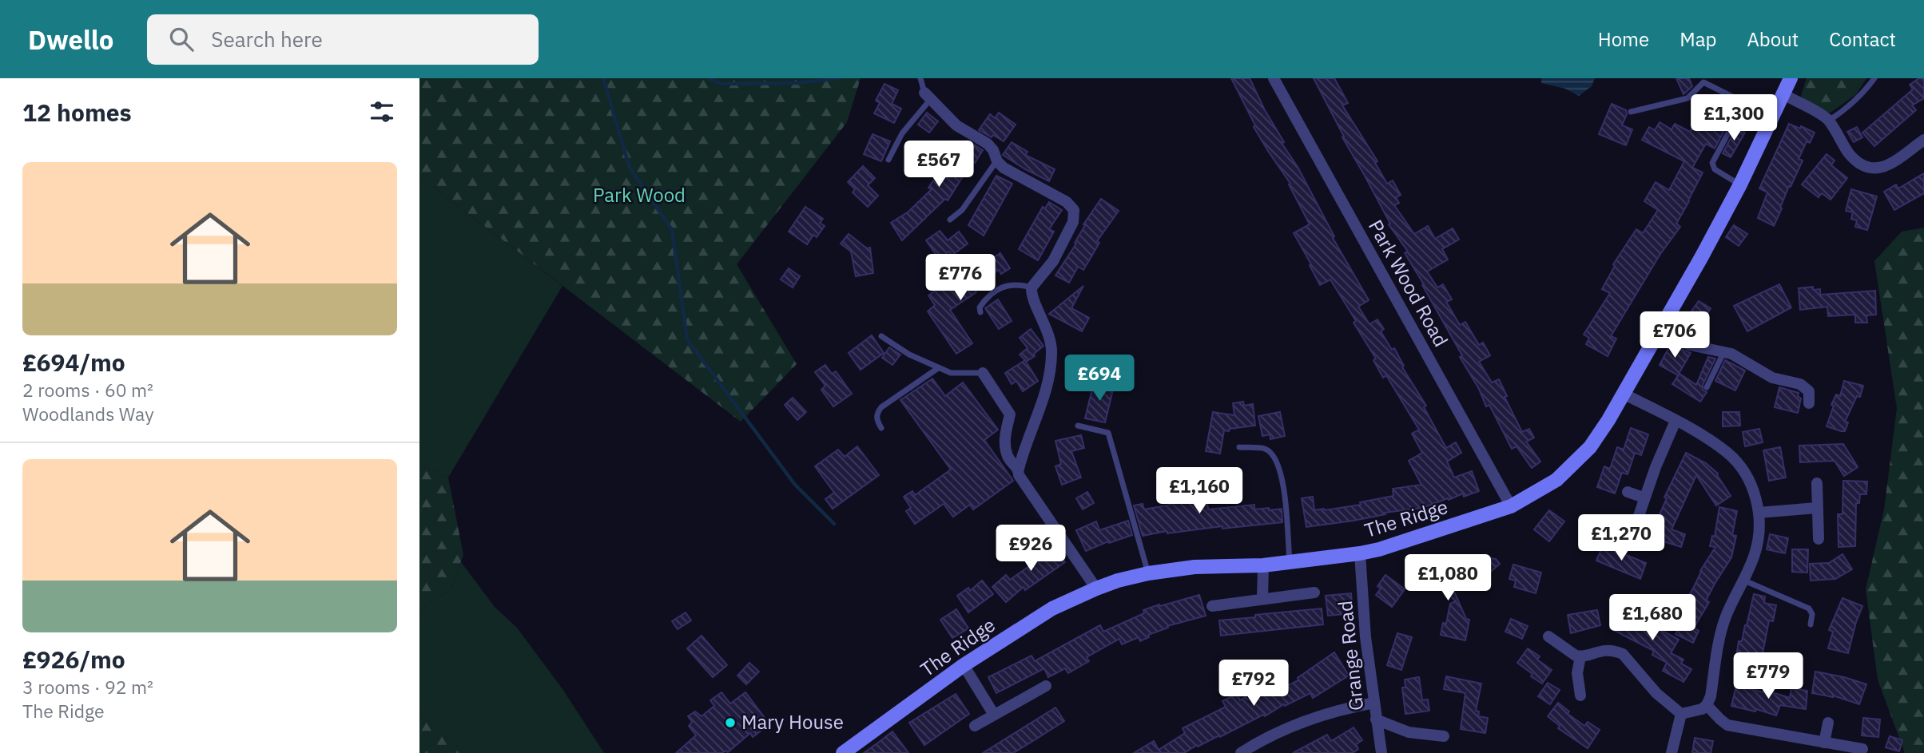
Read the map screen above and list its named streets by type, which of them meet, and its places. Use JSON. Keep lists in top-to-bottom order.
{
  "streets": {
    "main road": ["The Ridge"],
    "street": ["Park Wood Road", "Grange Road"]
  },
  "crossings": [
    ["Park Wood Road", "The Ridge"],
    ["The Ridge", "Grange Road"]
  ],
  "parks": ["Park Wood"],
  "places": ["Mary House"],
  "page": {
    "header": "Dwello",
    "search": "Search here",
    "nav": [
      "Home",
      "Map",
      "About",
      "Contact"
    ],
    "heading": "12 homes",
    "price": [
      "£1,300",
      "£567",
      "£776",
      "£706",
      "£694",
      "£1,160",
      "£1,270",
      "£926",
      "£1,080",
      "£1,680",
      "£779",
      "£792"
    ],
    "list": [
      {
        "name": "£694/mo",
        "note": "2 rooms · 60 m² · Woodlands Way"
      },
      {
        "name": "£926/mo",
        "note": "3 rooms · 92 m² · The Ridge"
      }
    ]
  }
}
